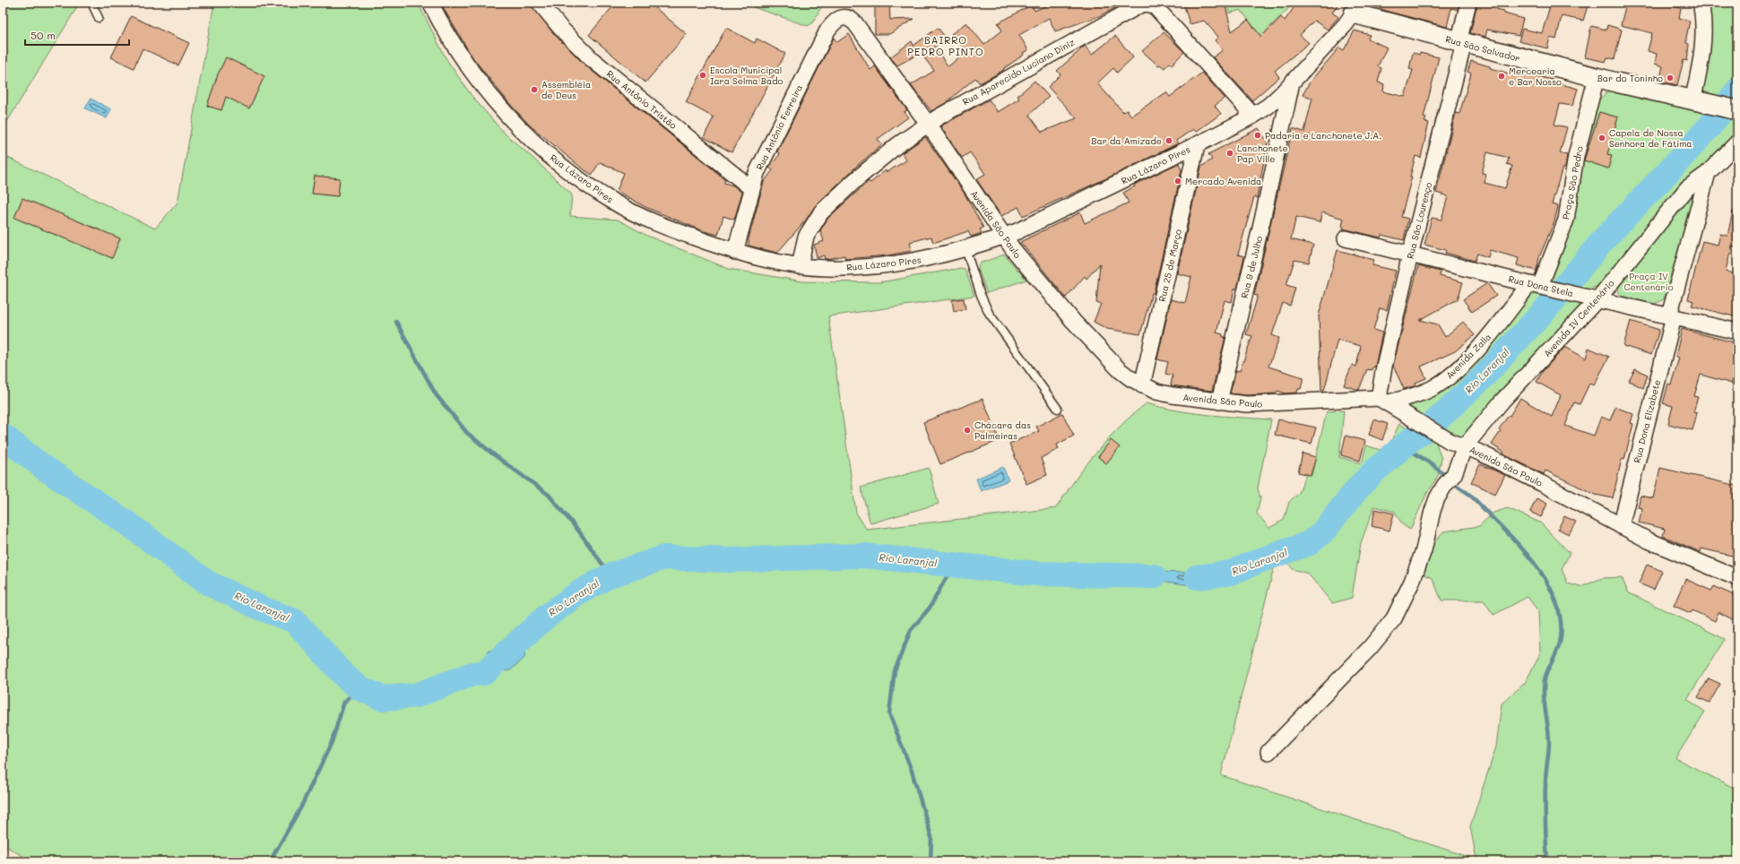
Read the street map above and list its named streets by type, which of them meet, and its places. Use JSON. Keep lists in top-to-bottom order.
{
  "streets": {
    "street": [
      "Rua São Salvador",
      "Rua Aparecido Luciano Diniz",
      "Rua Antônio Tristão",
      "Rua Antônio Ferreira",
      "Rua Lázaro Pires",
      "Praça São Pedro",
      "Rua São Lourenço",
      "Avenida São Paulo",
      "Rua 25 de Março",
      "Rua 9 de Julho",
      "Rua Dona Stela",
      "Avenida IV Centenário",
      "Avenida Zalla",
      "Rua Dona Elizabete"
    ]
  },
  "crossings": [
    ["Rua São Salvador", "Rua Lázaro Pires"],
    ["Rua São Salvador", "Praça São Pedro"],
    ["Rua São Salvador", "Rua São Lourenço"],
    ["Rua Aparecido Luciano Diniz", "Rua Lázaro Pires"],
    ["Rua Aparecido Luciano Diniz", "Avenida São Paulo"],
    ["Rua Antônio Tristão", "Rua Antônio Ferreira"],
    ["Rua Antônio Ferreira", "Rua Lázaro Pires"],
    ["Rua Antônio Ferreira", "Avenida São Paulo"],
    ["Rua Lázaro Pires", "Avenida São Paulo"],
    ["Rua Lázaro Pires", "Rua 25 de Março"],
    ["Rua Lázaro Pires", "Rua 9 de Julho"],
    ["Praça São Pedro", "Rua Dona Stela"],
    ["Praça São Pedro", "Avenida Zalla"],
    ["Rua São Lourenço", "Avenida São Paulo"],
    ["Rua São Lourenço", "Rua Dona Stela"],
    ["Rua São Lourenço", "Avenida Zalla"],
    ["Avenida São Paulo", "Rua 25 de Março"],
    ["Avenida São Paulo", "Rua 9 de Julho"],
    ["Avenida São Paulo", "Avenida IV Centenário"],
    ["Avenida São Paulo", "Avenida Zalla"],
    ["Avenida São Paulo", "Rua Dona Elizabete"],
    ["Rua Dona Stela", "Avenida IV Centenário"],
    ["Rua Dona Stela", "Avenida Zalla"],
    ["Rua Dona Stela", "Rua Dona Elizabete"],
    ["Avenida IV Centenário", "Rua Dona Elizabete"]
  ],
  "districts": ["BAIRRO PEDRO PINTO"],
  "water": ["Rio Laranjal"],
  "parks": ["Praça IV Centenário"],
  "places": [
    "Escola Municipal Iara Selma Bado",
    "Mercearia e Bar Nosso",
    "Bar do Toninho",
    "Assembléia de Deus",
    "Padaria e Lanchonete J.A.",
    "Capela de Nossa Senhora de Fátima",
    "Bar da Amizade",
    "Lanchonete Pap Ville",
    "Mercado Avenida",
    "Chácara das Palmeiras"
  ],
  "scale_bar": "50 m"
}
